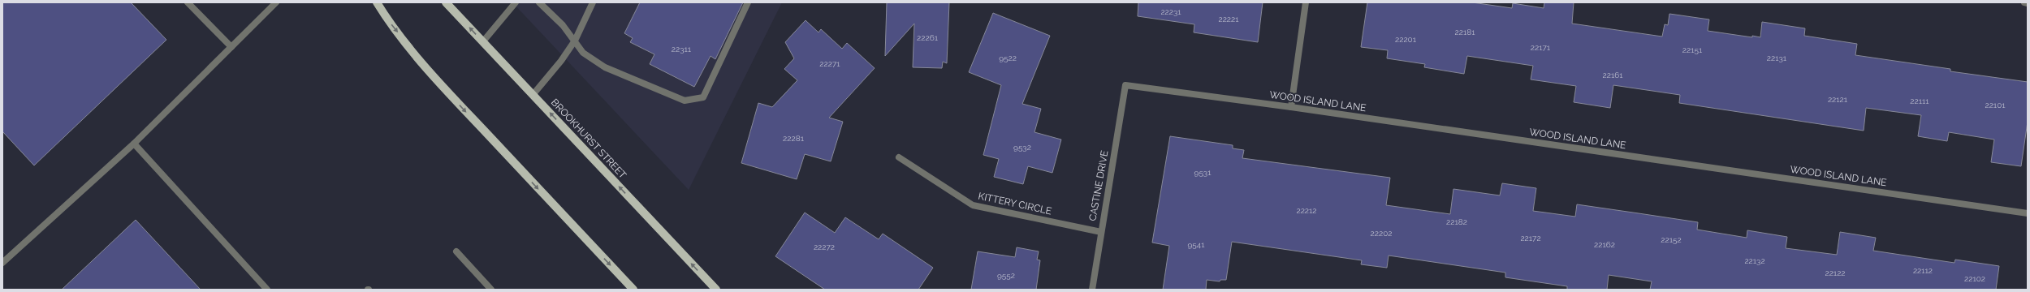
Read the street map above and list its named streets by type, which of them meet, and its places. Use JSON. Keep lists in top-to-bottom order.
{
  "streets": {
    "main road": ["BROOKHURST STREET"],
    "street": ["WOOD ISLAND LANE", "CASTINE DRIVE", "KITTERY CIRCLE"]
  },
  "crossings": [
    ["WOOD ISLAND LANE", "CASTINE DRIVE"],
    ["CASTINE DRIVE", "KITTERY CIRCLE"]
  ],
  "house_numbers": [
    "22231",
    "22221",
    "22181",
    "22261",
    "22201",
    "22171",
    "22311",
    "22151",
    "9522",
    "22131",
    "22271",
    "22161",
    "22121",
    "22111",
    "22101",
    "22281",
    "9532",
    "9531",
    "22212",
    "22182",
    "22202",
    "22172",
    "22152",
    "9541",
    "22162",
    "22272",
    "22132",
    "22112",
    "22122",
    "9552",
    "22102"
  ]
}
